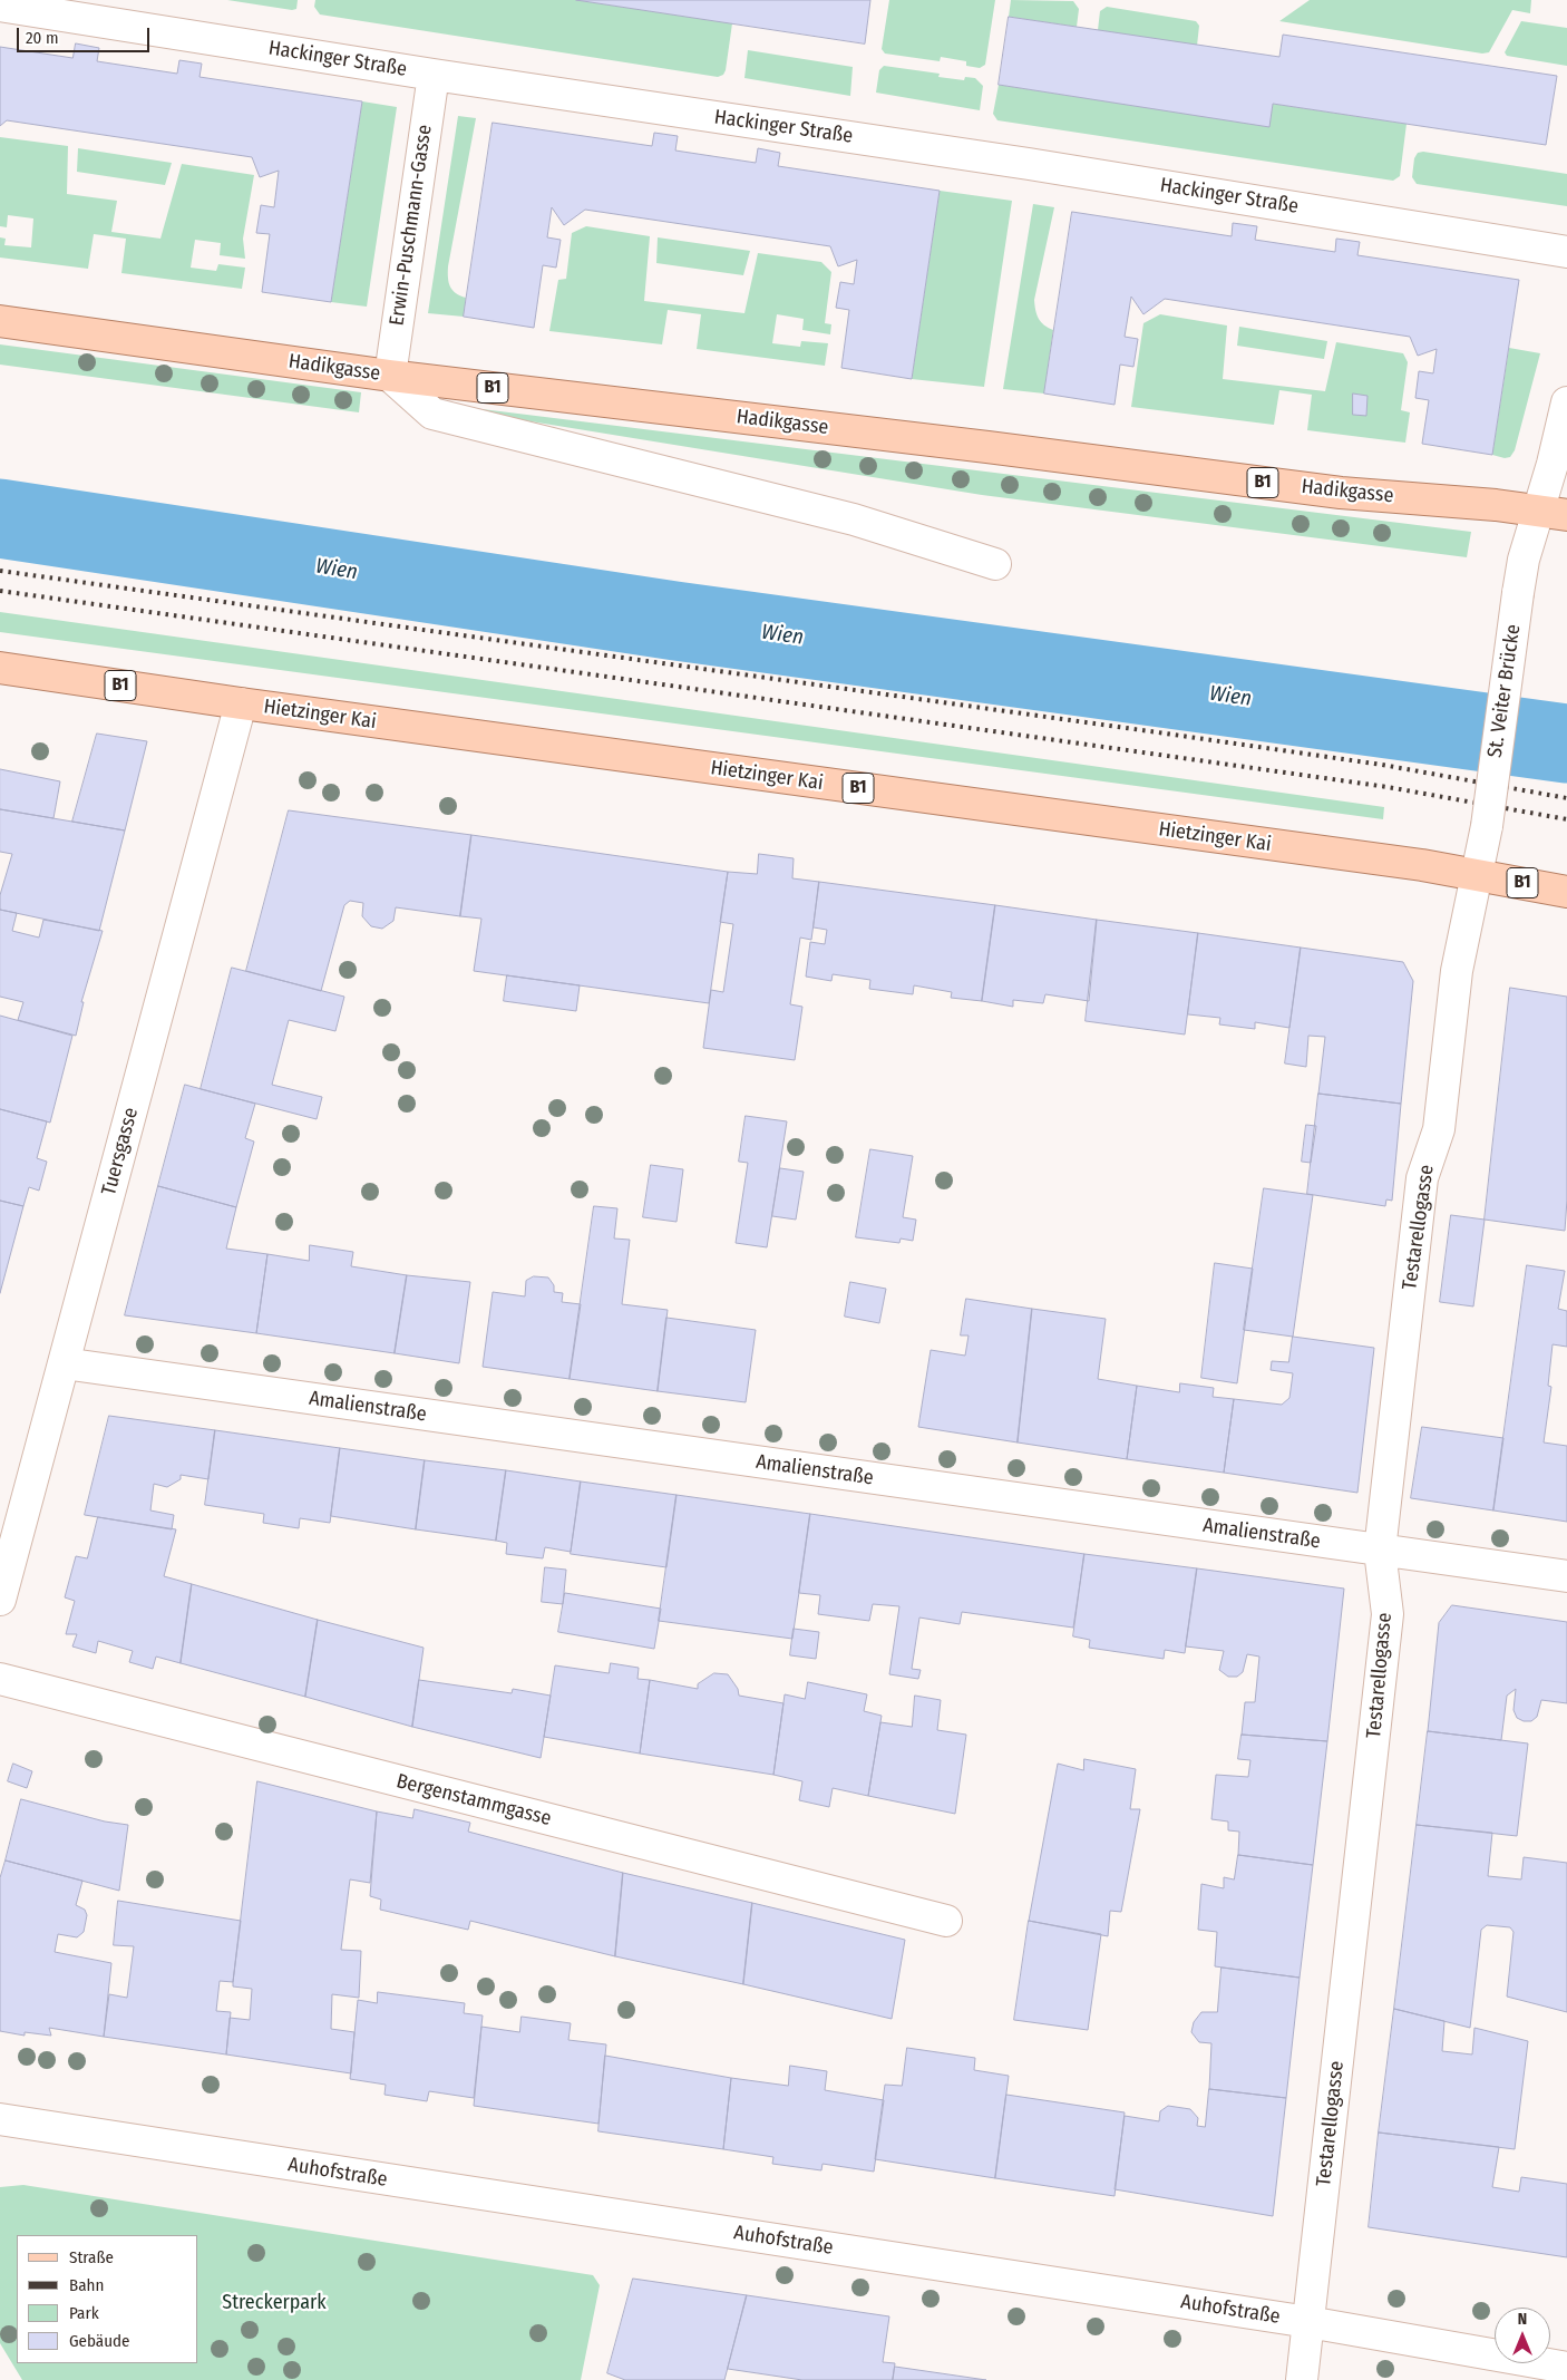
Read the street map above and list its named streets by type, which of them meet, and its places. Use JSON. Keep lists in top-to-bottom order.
{
  "streets": {
    "main road": ["Hadikgasse", "B1", "Hietzinger Kai"],
    "street": [
      "Hackinger Straße",
      "Erwin-Puschmann-Gasse",
      "St. Veiter Brücke",
      "Tuersgasse",
      "Testarellogasse",
      "Amalienstraße",
      "Bergenstammgasse",
      "Auhofstraße"
    ]
  },
  "crossings": [
    ["Hackinger Straße", "Erwin-Puschmann-Gasse"],
    ["Erwin-Puschmann-Gasse", "Hadikgasse"],
    ["Hadikgasse", "St. Veiter Brücke"],
    ["St. Veiter Brücke", "Hietzinger Kai"],
    ["St. Veiter Brücke", "Testarellogasse"],
    ["Hietzinger Kai", "Tuersgasse"],
    ["Hietzinger Kai", "Testarellogasse"],
    ["Tuersgasse", "Amalienstraße"],
    ["Testarellogasse", "Amalienstraße"],
    ["Testarellogasse", "Auhofstraße"]
  ],
  "water": ["Wien"],
  "parks": ["Streckerpark"],
  "legend": [
    "Straße",
    "Bahn",
    "Park",
    "Gebäude"
  ],
  "scale_bar": "20 m",
  "north": "top"
}
